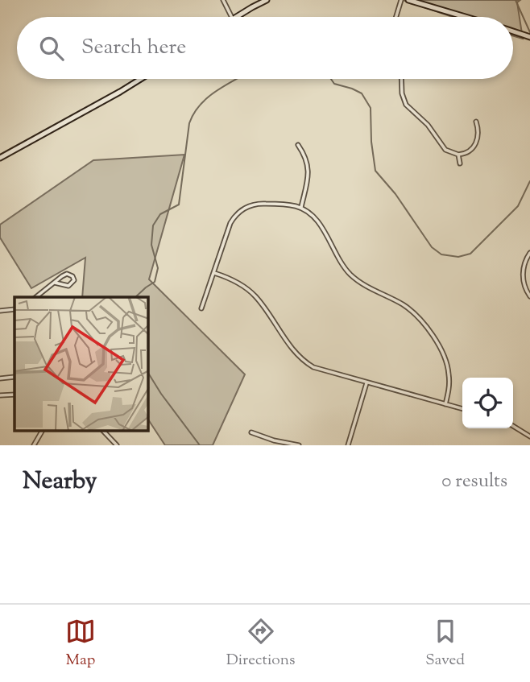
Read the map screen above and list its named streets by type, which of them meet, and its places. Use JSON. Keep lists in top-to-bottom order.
{
  "page": {
    "search": "Search here",
    "heading": ["Nearby", "0 results"],
    "nav": ["Map", "Directions", "Saved"]
  }
}
